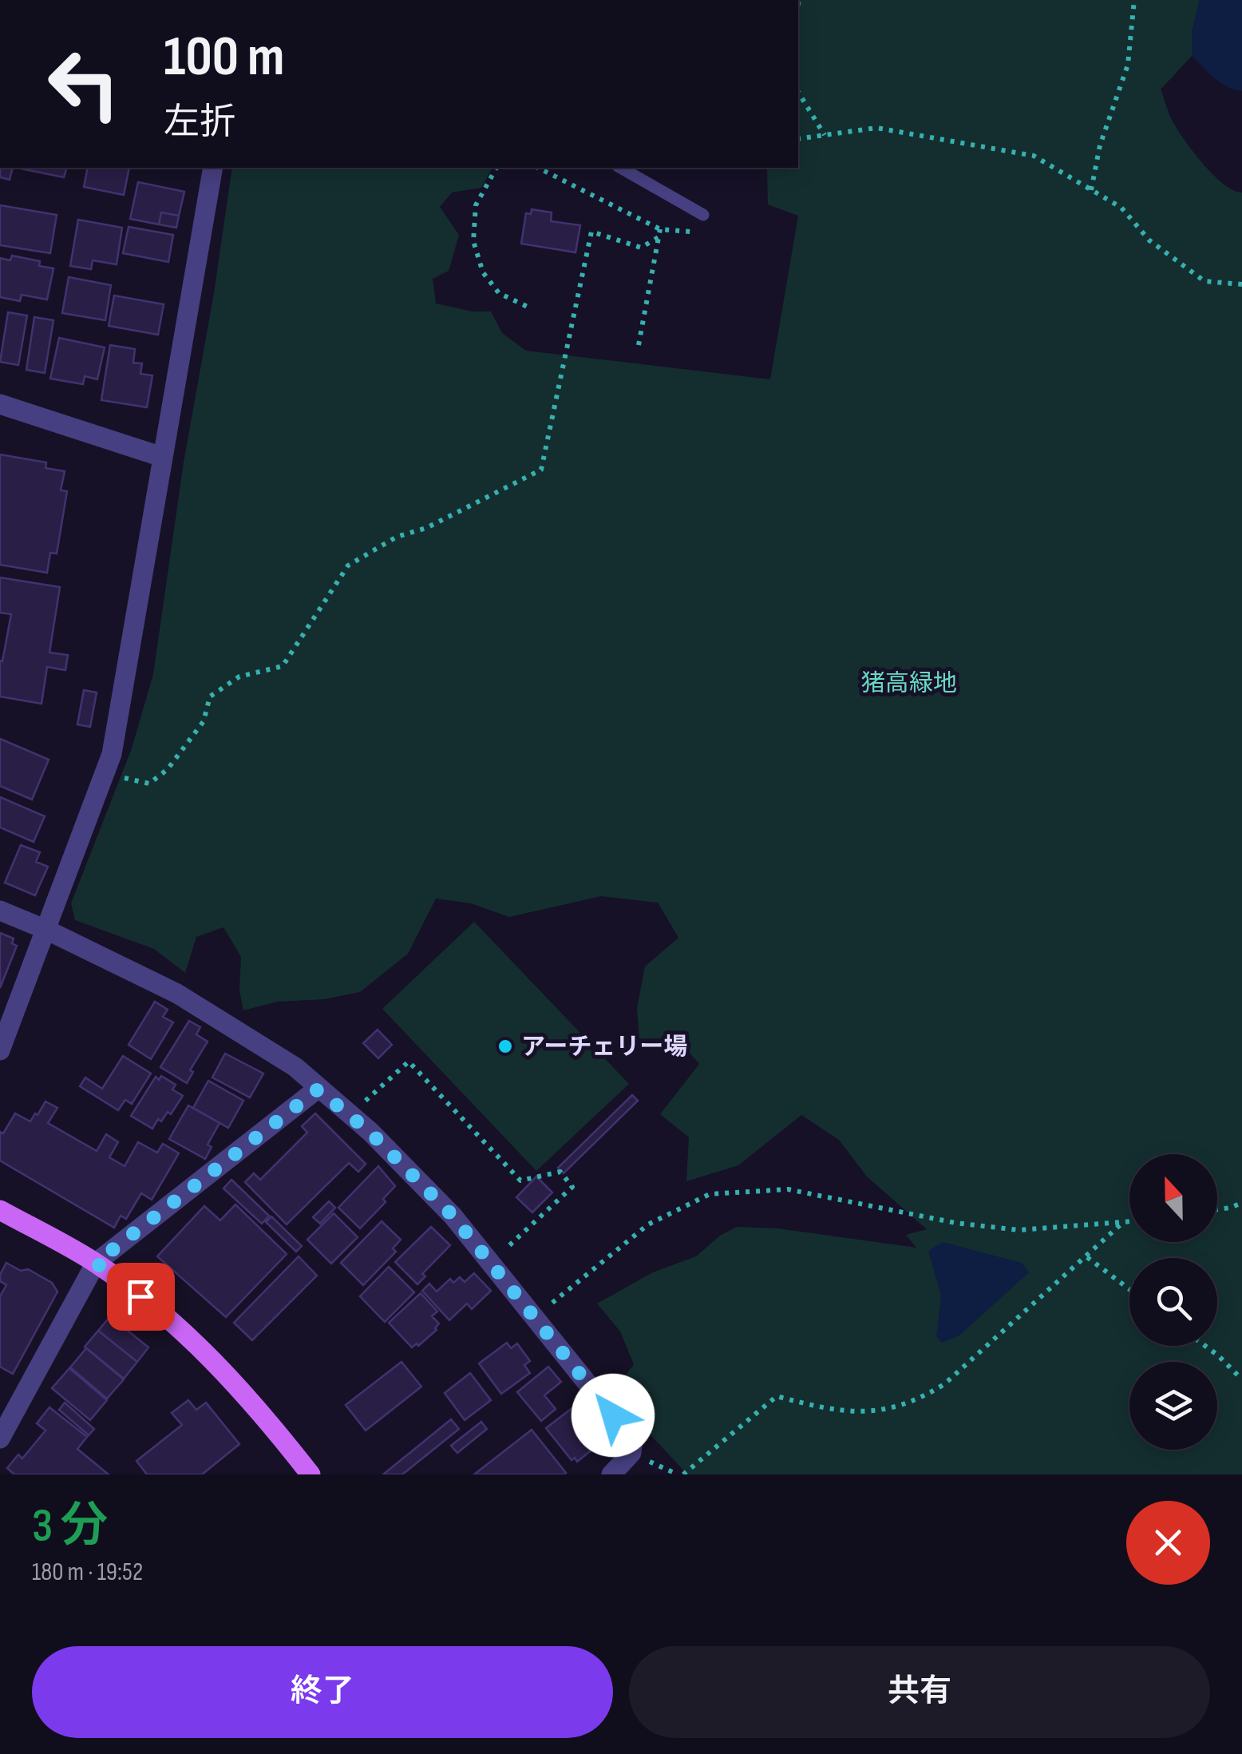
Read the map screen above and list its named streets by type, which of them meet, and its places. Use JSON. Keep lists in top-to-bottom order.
{
  "parks": ["猪高緑地"],
  "places": ["アーチェリー場"],
  "north": "top",
  "page": {
    "turn": ["100 m", "左折"],
    "heading": ["3 分", "180 m · 19:52"],
    "buttons": ["終了", "共有"]
  }
}
